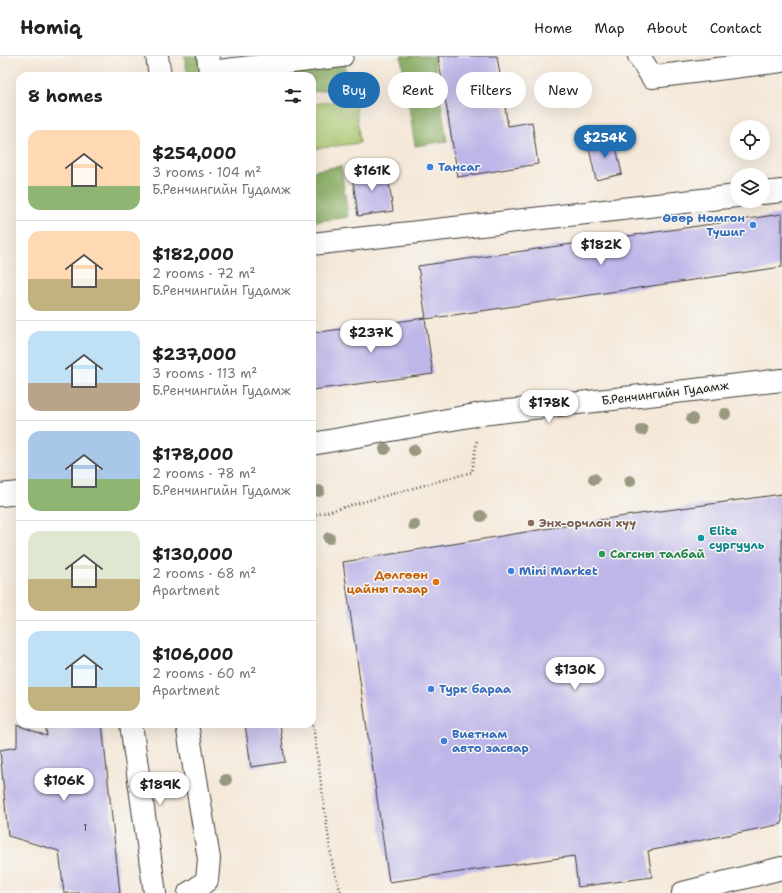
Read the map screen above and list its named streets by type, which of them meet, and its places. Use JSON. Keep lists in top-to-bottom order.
{
  "streets": {
    "street": ["Б.Ренчингийн Гудамж"]
  },
  "places": [
    "Тансаг",
    "Өвөр Номгон Түшиг",
    "Энх-орчлон хүү",
    "Elite сургууль",
    "Сагсны талбай",
    "Mini Market",
    "Дөлгөөн цайны газар",
    "Турк бараа",
    "Виетнам авто засвар"
  ],
  "house_numbers": ["1"],
  "page": {
    "header": "Homiq",
    "nav": [
      "Home",
      "Map",
      "About",
      "Contact"
    ],
    "chip": [
      "Buy",
      "Rent",
      "Filters",
      "New"
    ],
    "heading": "8 homes",
    "list": [
      {
        "name": "$254,000",
        "note": "3 rooms · 104 m² · Б.Ренчингийн Гудамж"
      },
      {
        "name": "$182,000",
        "note": "2 rooms · 72 m² · Б.Ренчингийн Гудамж"
      },
      {
        "name": "$237,000",
        "note": "3 rooms · 113 m² · Б.Ренчингийн Гудамж"
      },
      {
        "name": "$178,000",
        "note": "2 rooms · 78 m² · Б.Ренчингийн Гудамж"
      },
      {
        "name": "$130,000",
        "note": "2 rooms · 68 m² · Apartment"
      },
      {
        "name": "$106,000",
        "note": "2 rooms · 60 m² · Apartment"
      }
    ],
    "price": [
      "$254K",
      "$161K",
      "$182K",
      "$237K",
      "$178K",
      "$130K",
      "$106K",
      "$189K"
    ]
  }
}
